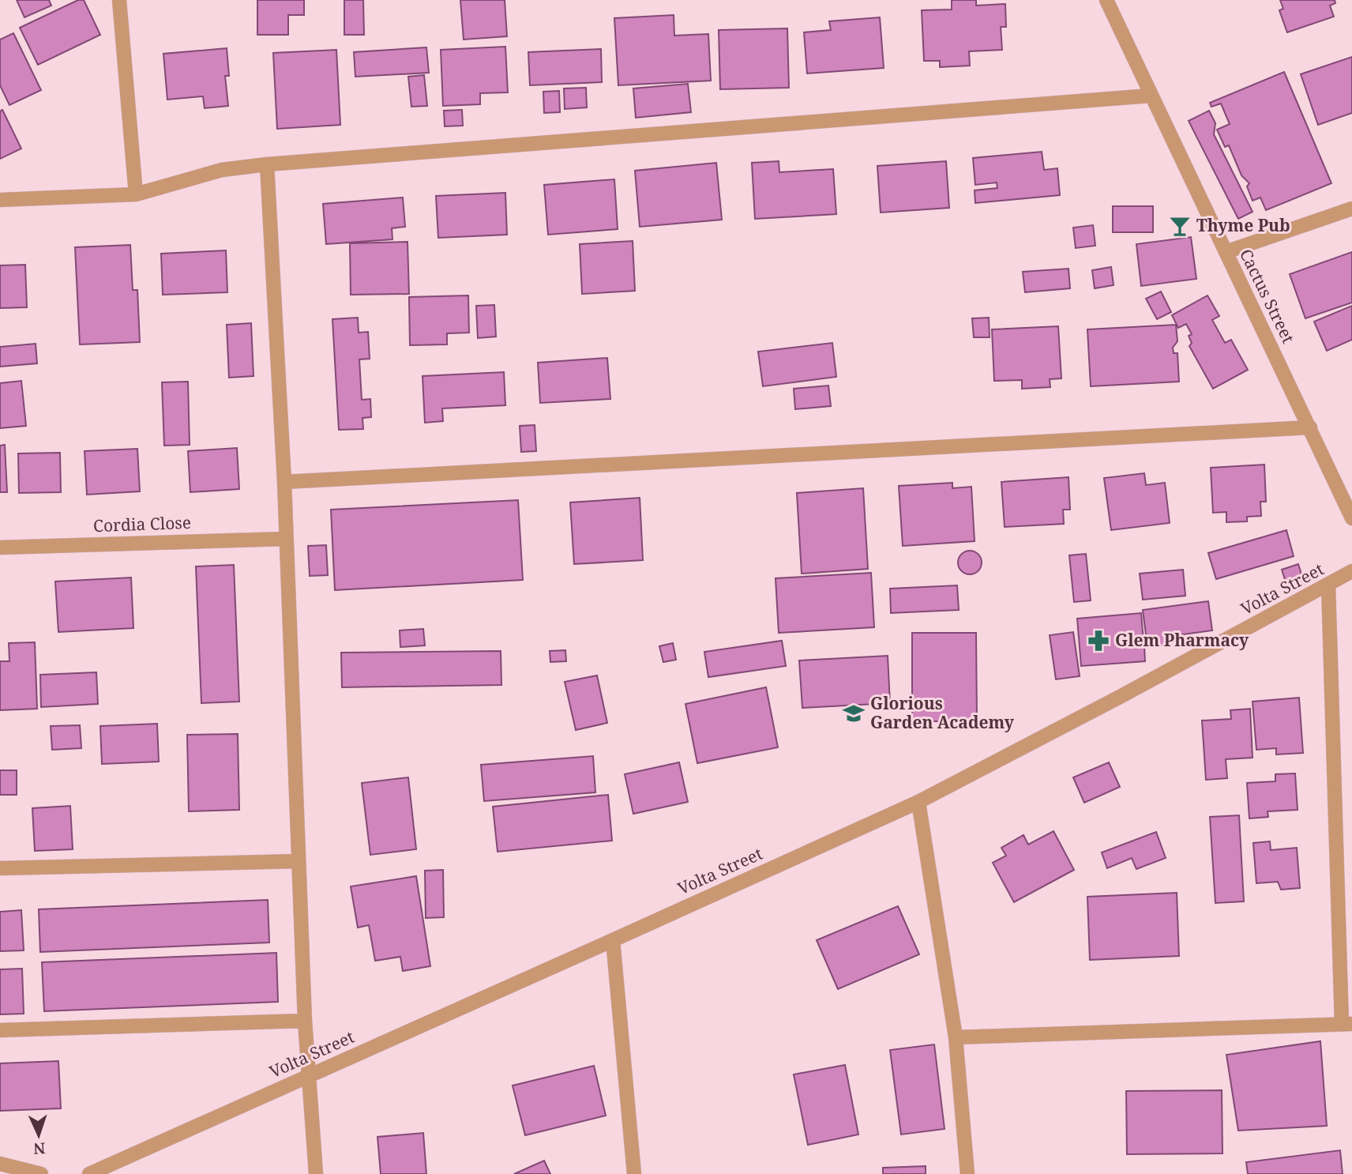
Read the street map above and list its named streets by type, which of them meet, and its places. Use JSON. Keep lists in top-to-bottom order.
{
  "streets": {
    "street": ["Cactus Street", "Cordia Close", "Volta Street"]
  },
  "places": {
    "bar": ["Thyme Pub"],
    "pharmacy": ["Glem Pharmacy"],
    "school or university": ["Glorious Garden Academy"]
  },
  "north": "bottom"
}
